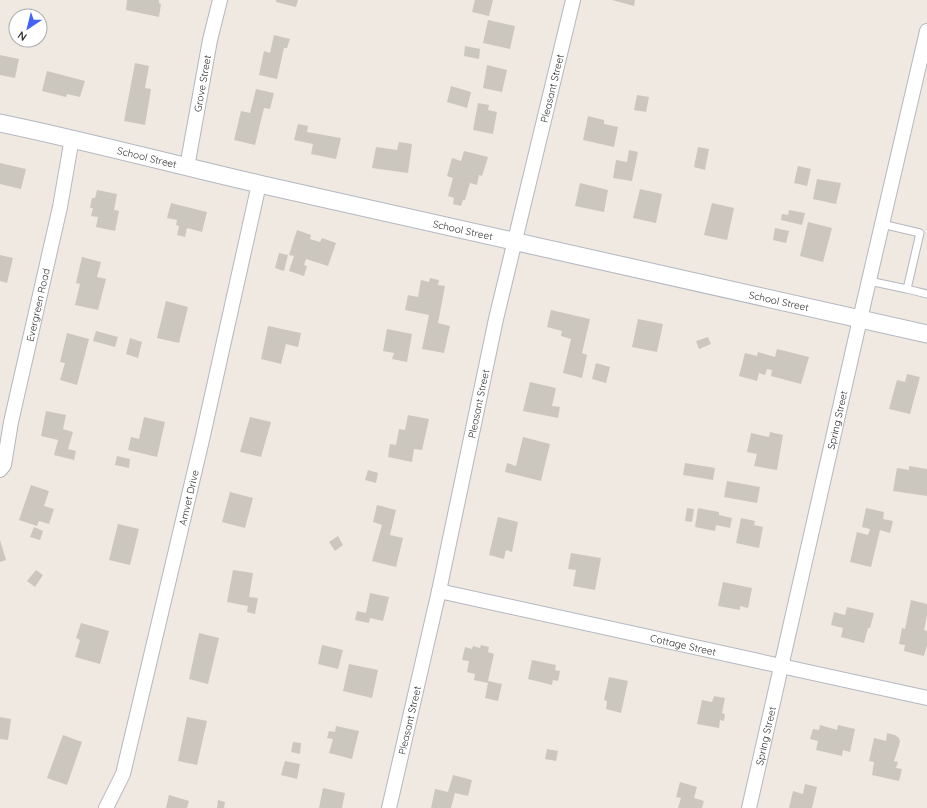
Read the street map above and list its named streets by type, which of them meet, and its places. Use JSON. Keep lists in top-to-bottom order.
{
  "streets": {
    "street": [
      "Grove Street",
      "Pleasant Street",
      "School Street",
      "Evergreen Road",
      "Spring Street",
      "Amvet Drive",
      "Cottage Street"
    ]
  },
  "crossings": [
    ["Grove Street", "School Street"],
    ["Pleasant Street", "School Street"],
    ["Pleasant Street", "Cottage Street"],
    ["School Street", "Evergreen Road"],
    ["School Street", "Spring Street"],
    ["School Street", "Amvet Drive"],
    ["Spring Street", "Cottage Street"]
  ],
  "north": "bottom left"
}
